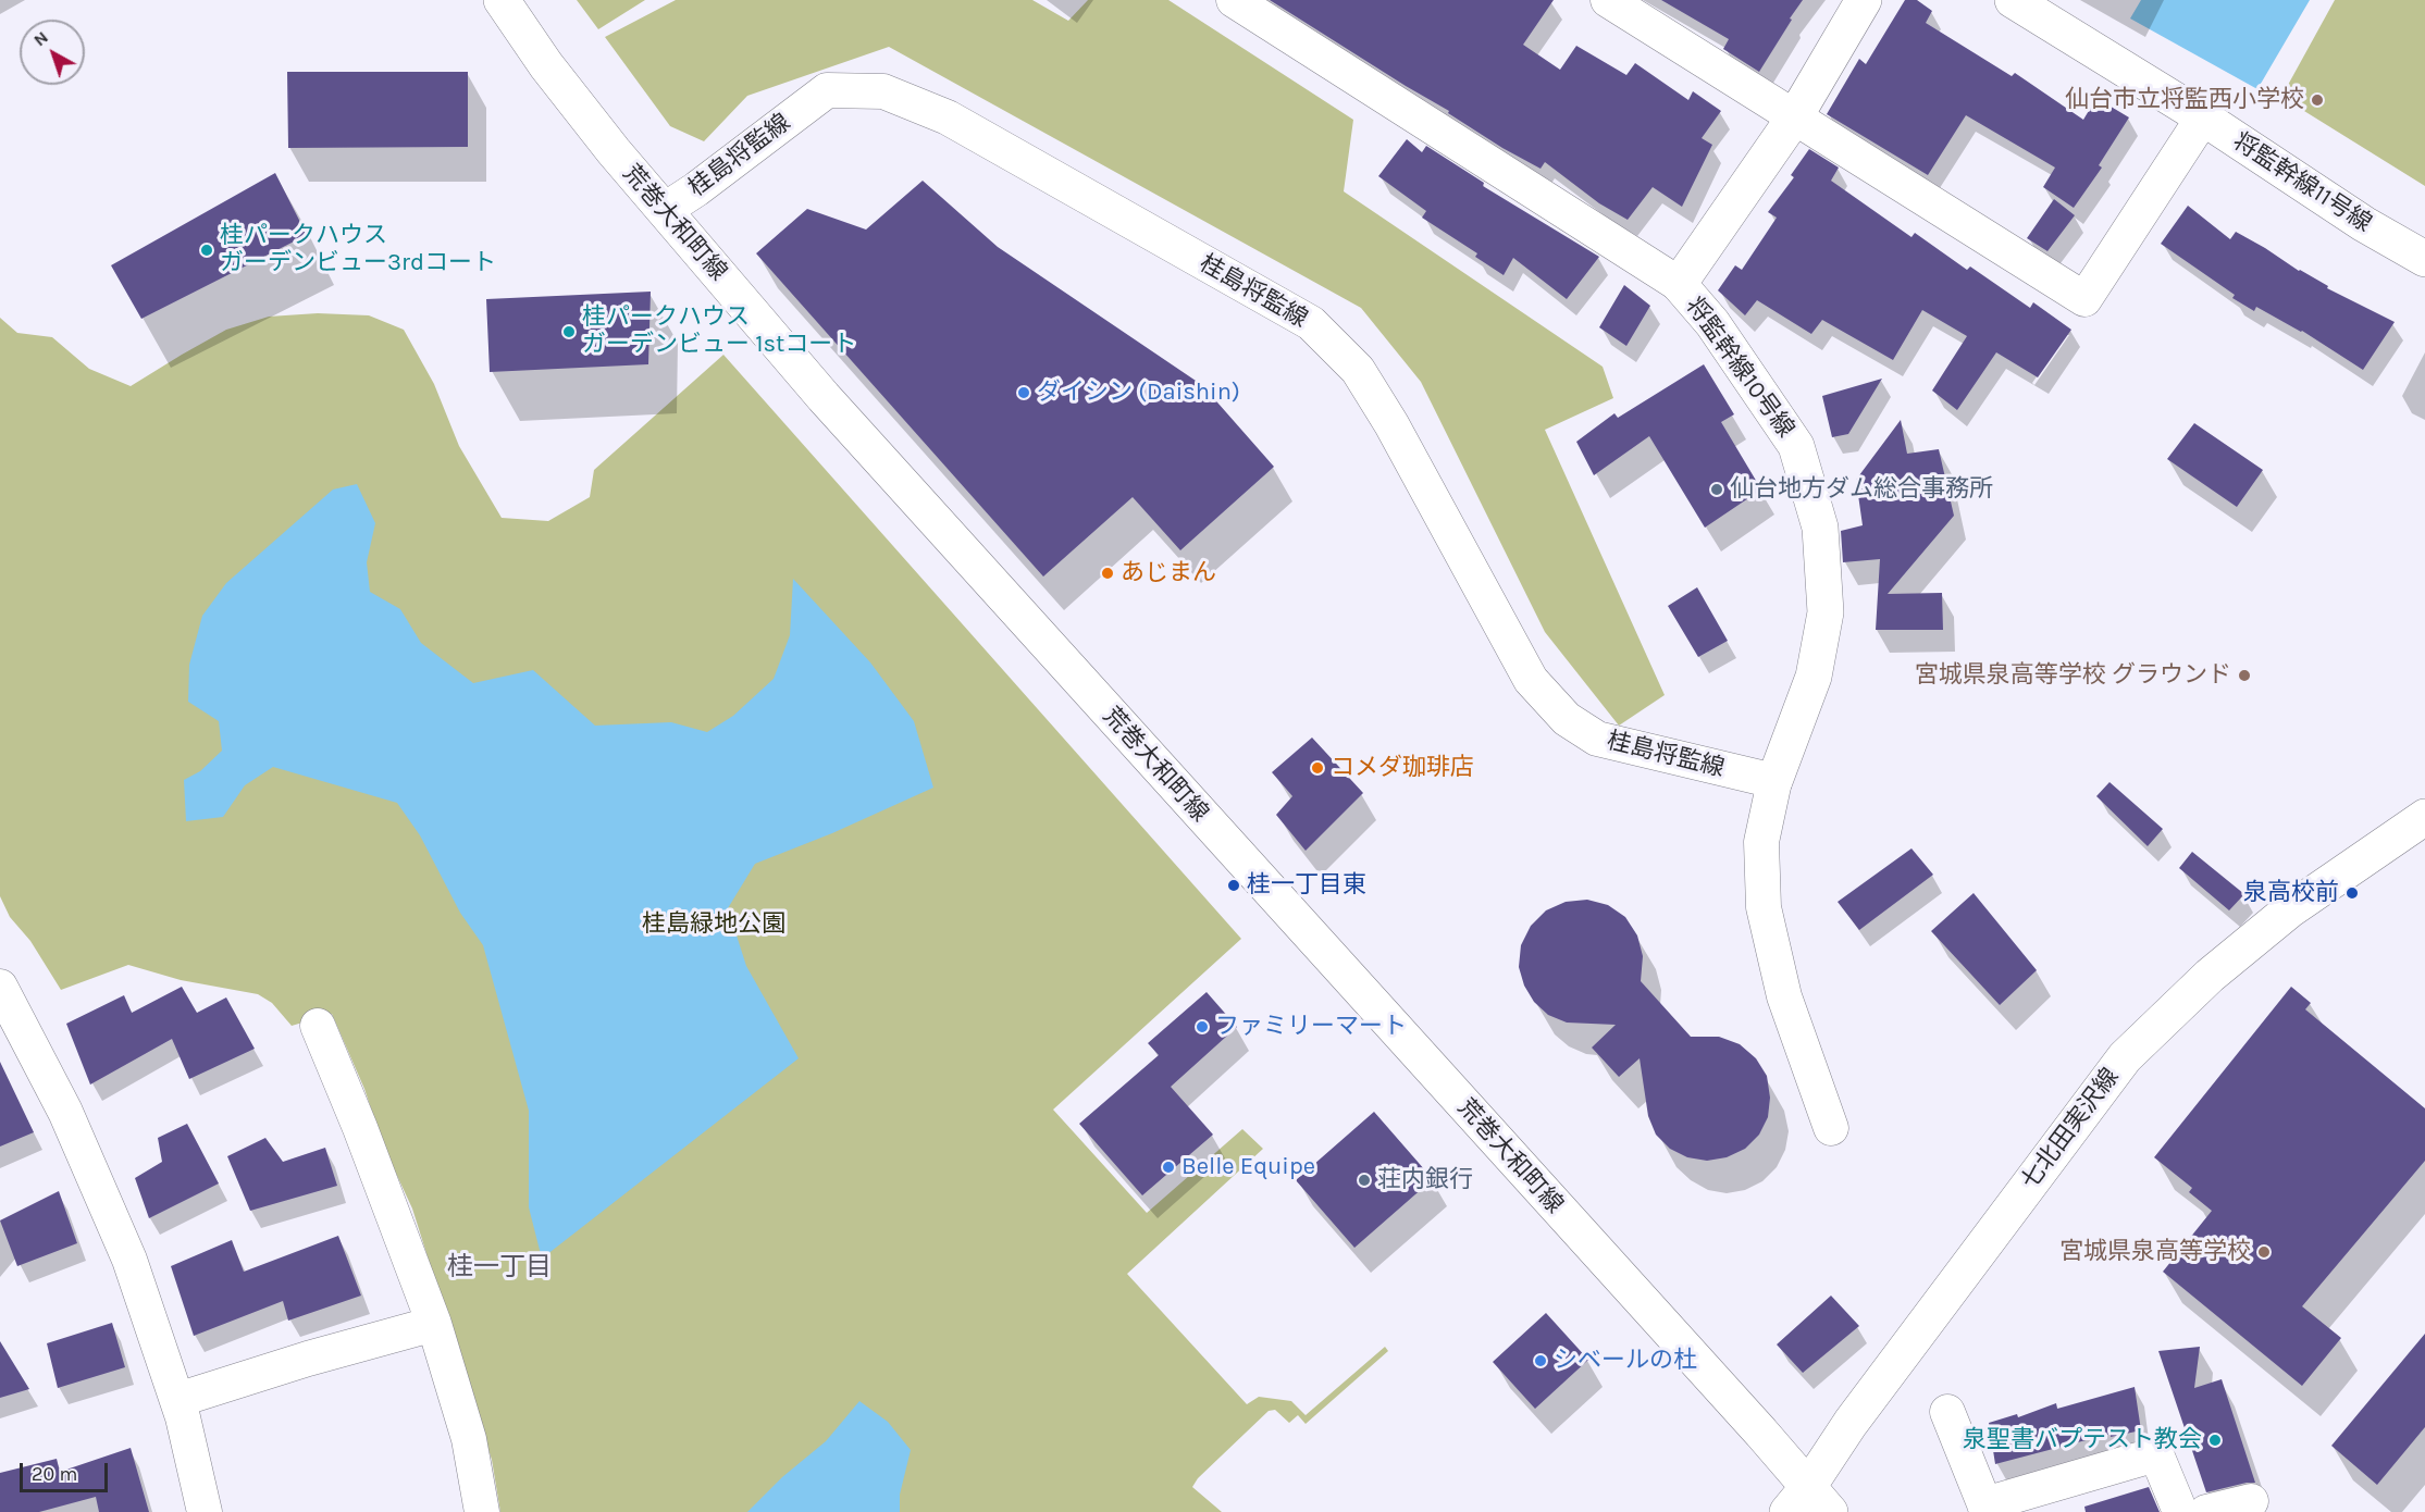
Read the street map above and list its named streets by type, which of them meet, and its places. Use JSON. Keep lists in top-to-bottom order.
{
  "streets": {
    "street": [
      "桂島将監線",
      "将監幹線11号線",
      "荒巻大和町線",
      "将監幹線10号線",
      "七北田実沢線"
    ]
  },
  "crossings": [
    ["桂島将監線", "荒巻大和町線"],
    ["桂島将監線", "将監幹線10号線"],
    ["荒巻大和町線", "七北田実沢線"]
  ],
  "districts": ["桂一丁目"],
  "parks": ["桂島緑地公園"],
  "places": [
    "仙台市立将監西小学校",
    "桂パークハウス ガーデンビュー3rdコート",
    "桂パークハウス ガーデンビュー 1stコート",
    "ダイシン (Daishin)",
    "仙台地方ダム総合事務所",
    "あじまん",
    "宮城県泉高等学校 グラウンド",
    "コメダ珈琲店",
    "桂一丁目東",
    "泉高校前",
    "ファミリーマート",
    "Belle Equipe",
    "荘内銀行",
    "宮城県泉高等学校",
    "シベールの杜",
    "泉聖書バプテスト教会"
  ],
  "scale_bar": "20 m",
  "north": "top left"
}
